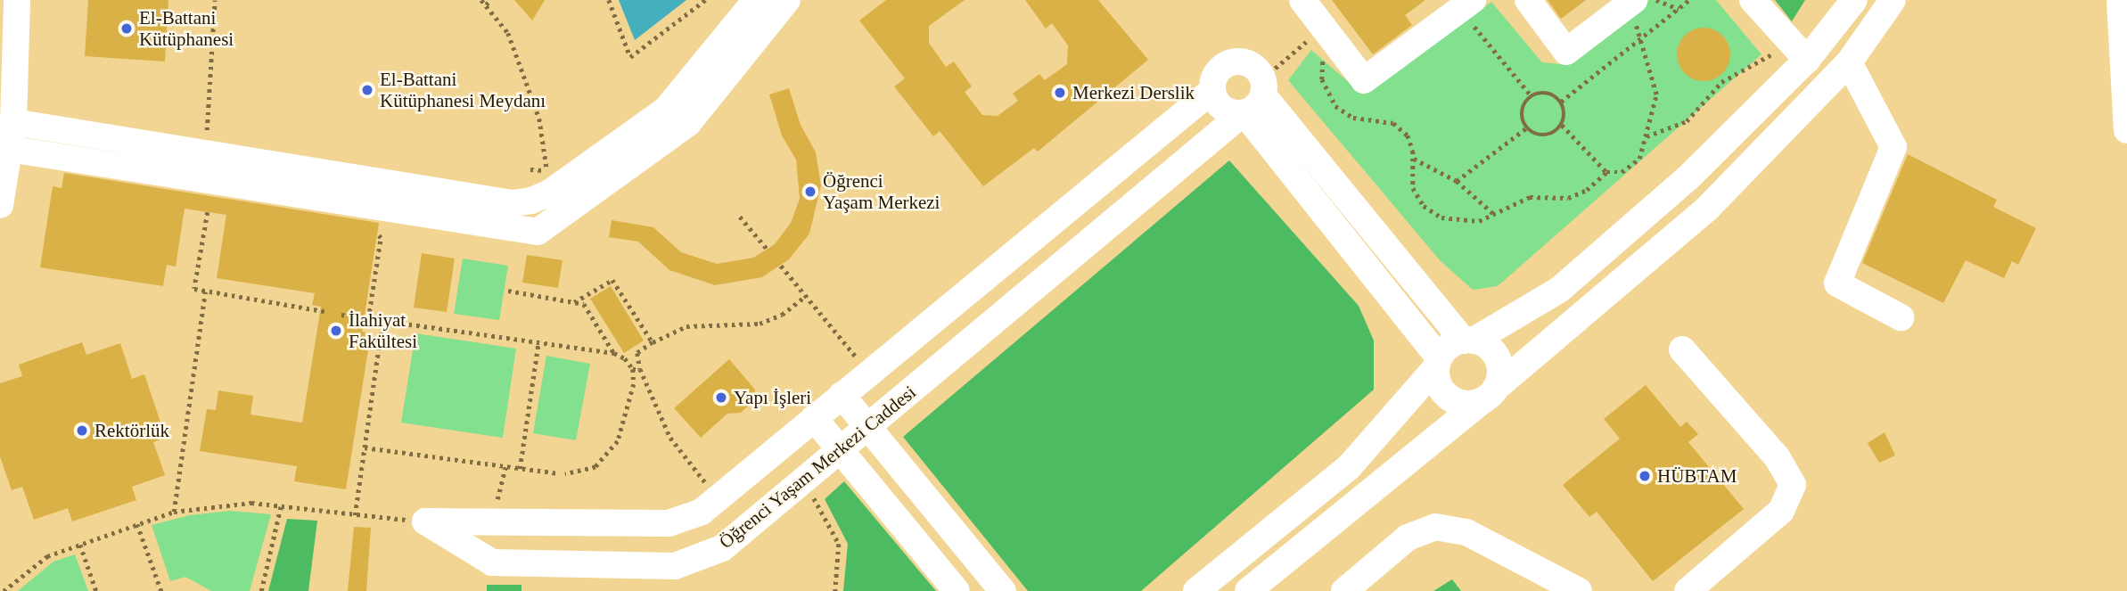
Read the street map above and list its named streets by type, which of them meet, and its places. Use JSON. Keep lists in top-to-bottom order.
{
  "streets": {
    "street": ["Öğrenci Yaşam Merkezi Caddesi"]
  },
  "places": [
    "El-Battani Kütüphanesi",
    "El-Battani Kütüphanesi Meydanı",
    "Merkezi Derslik",
    "Öğrenci Yaşam Merkezi",
    "İlahiyat Fakültesi",
    "Yapı İşleri",
    "Rektörlük",
    "HÜBTAM"
  ]
}
